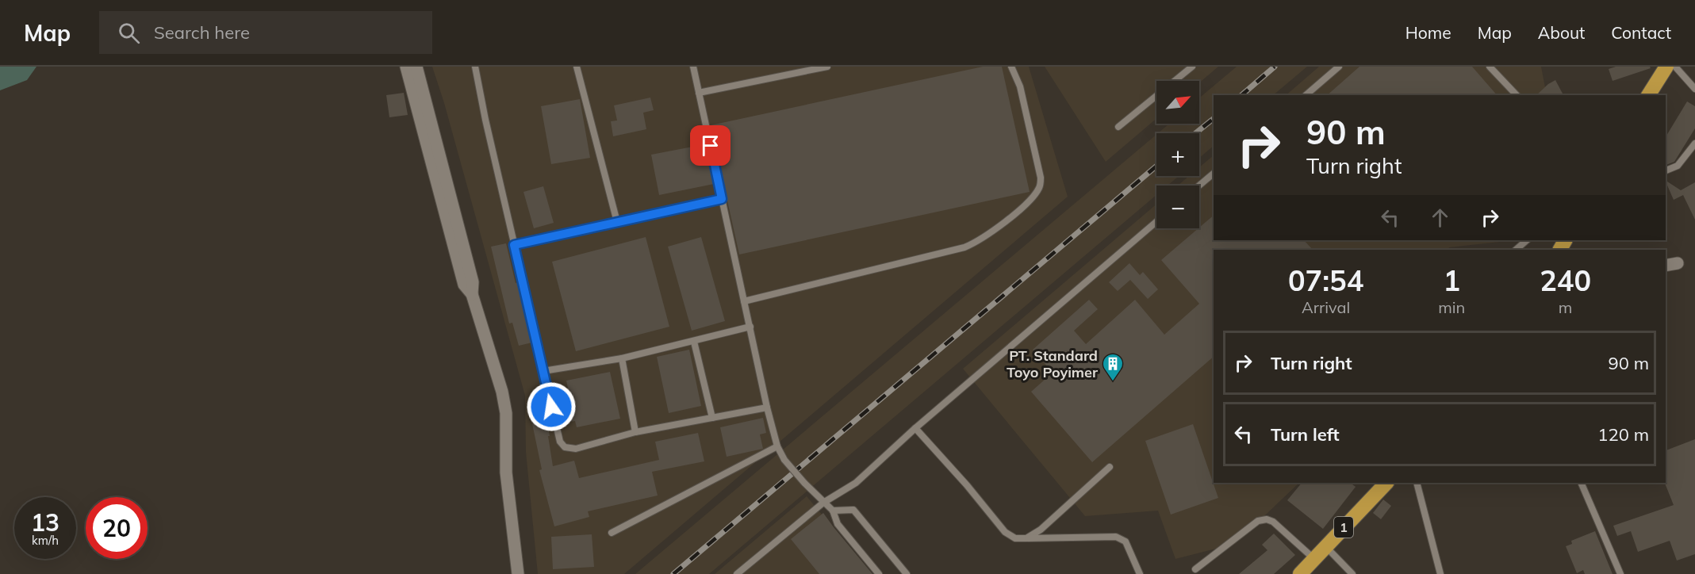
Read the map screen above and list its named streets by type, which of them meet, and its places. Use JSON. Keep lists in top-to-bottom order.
{
  "streets": {
    "highway": ["1"]
  },
  "places": {
    "building": ["PT. Standard Toyo Poyimer"]
  },
  "north": "top right",
  "page": {
    "header": "Map",
    "search": "Search here",
    "nav": [
      "Home",
      "Map",
      "About",
      "Contact"
    ],
    "map_buttons": ["+", "−"],
    "turn": ["90 m", "Turn right"],
    "eta": [
      "07:54",
      "Arrival",
      "1",
      "min",
      "240",
      "m"
    ],
    "list": [
      {
        "name": "Turn right",
        "value": "90 m"
      },
      {
        "name": "Turn left",
        "value": "120 m"
      }
    ],
    "speed": "13 km/h",
    "limit": "20"
  }
}
